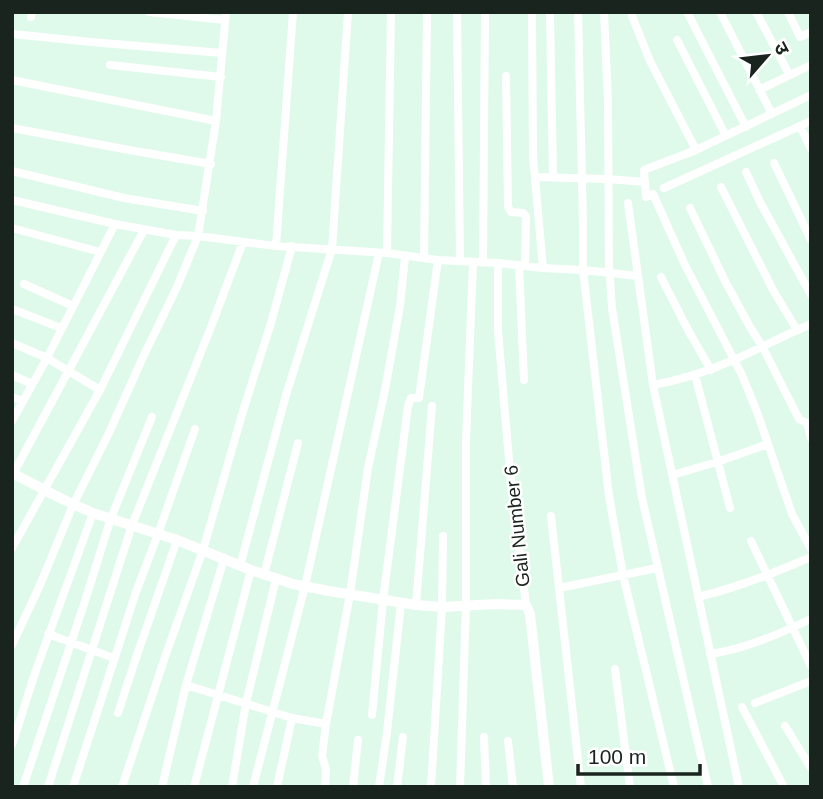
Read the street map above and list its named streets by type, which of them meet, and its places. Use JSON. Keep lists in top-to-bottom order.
{
  "streets": {
    "street": ["Gali Number 6"]
  },
  "scale_bar": "100 m",
  "north": "top right"
}
